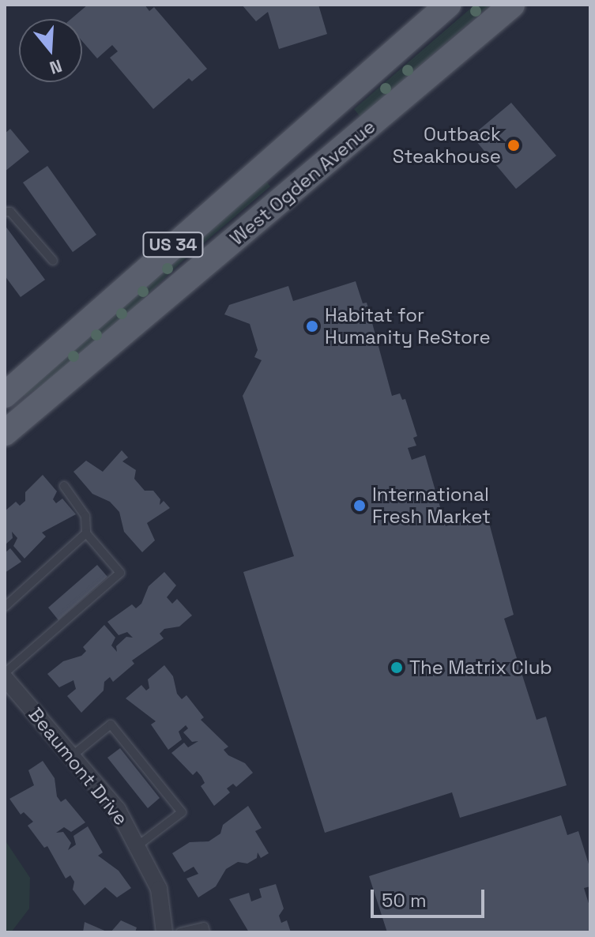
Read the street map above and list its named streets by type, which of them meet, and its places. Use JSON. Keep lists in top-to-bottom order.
{
  "streets": {
    "main road": ["West Ogden Avenue", "US 34"],
    "street": ["Beaumont Drive"]
  },
  "places": [
    "Outback Steakhouse",
    "Habitat for Humanity ReStore",
    "International Fresh Market",
    "The Matrix Club"
  ],
  "scale_bar": "50 m",
  "north": "bottom"
}
